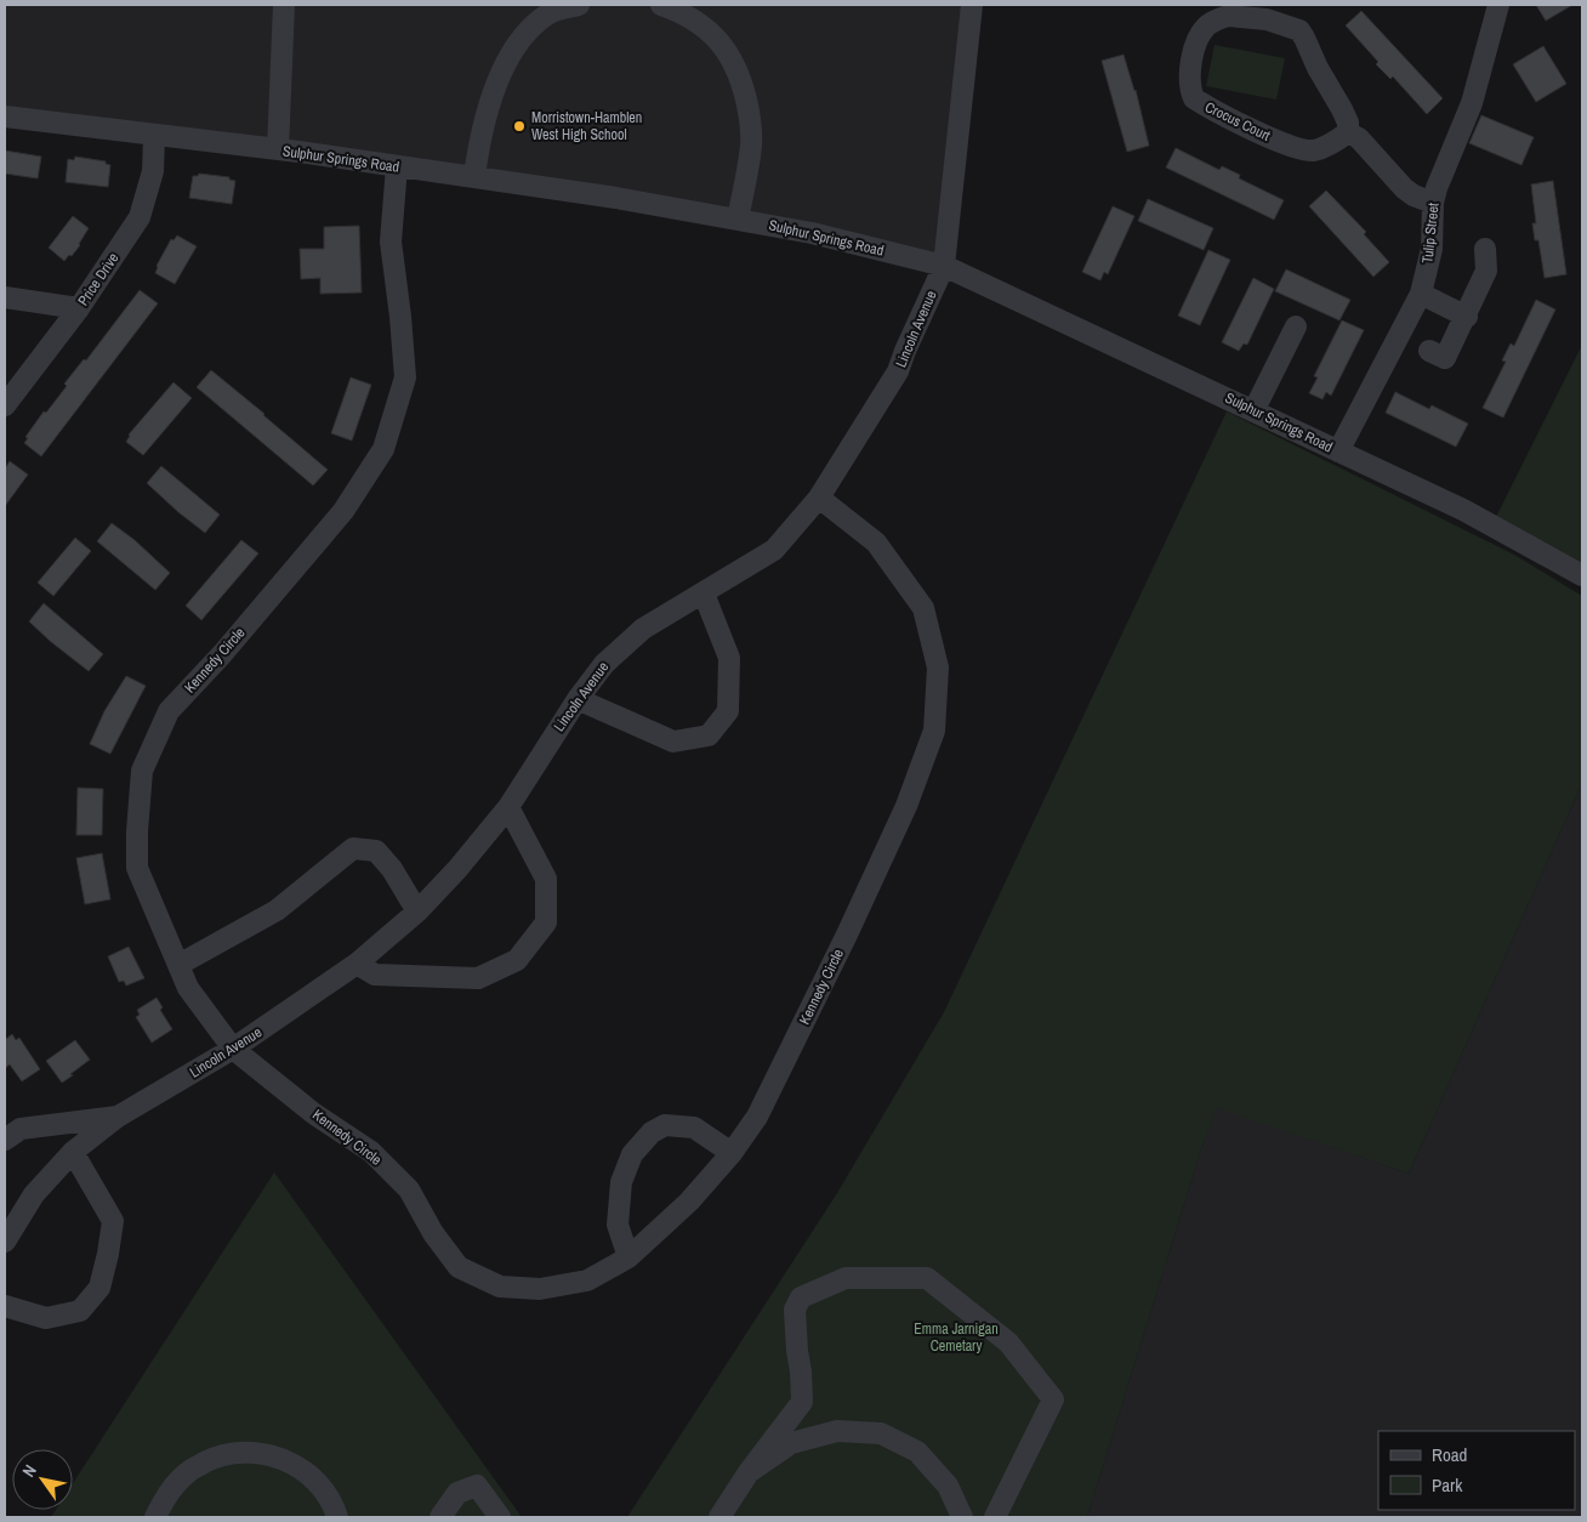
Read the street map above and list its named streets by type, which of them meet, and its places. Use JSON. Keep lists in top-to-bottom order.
{
  "streets": {
    "street": [
      "Crocus Court",
      "Sulphur Springs Road",
      "Tulip Street",
      "Price Drive",
      "Lincoln Avenue",
      "Kennedy Circle"
    ]
  },
  "crossings": [
    ["Sulphur Springs Road", "Tulip Street"],
    ["Sulphur Springs Road", "Price Drive"],
    ["Sulphur Springs Road", "Lincoln Avenue"],
    ["Sulphur Springs Road", "Kennedy Circle"],
    ["Lincoln Avenue", "Kennedy Circle"]
  ],
  "parks": ["Emma Jarnigan Cemetary"],
  "places": ["Morristown-Hamblen West High School"],
  "legend": ["Road", "Park"],
  "north": "top left"
}
